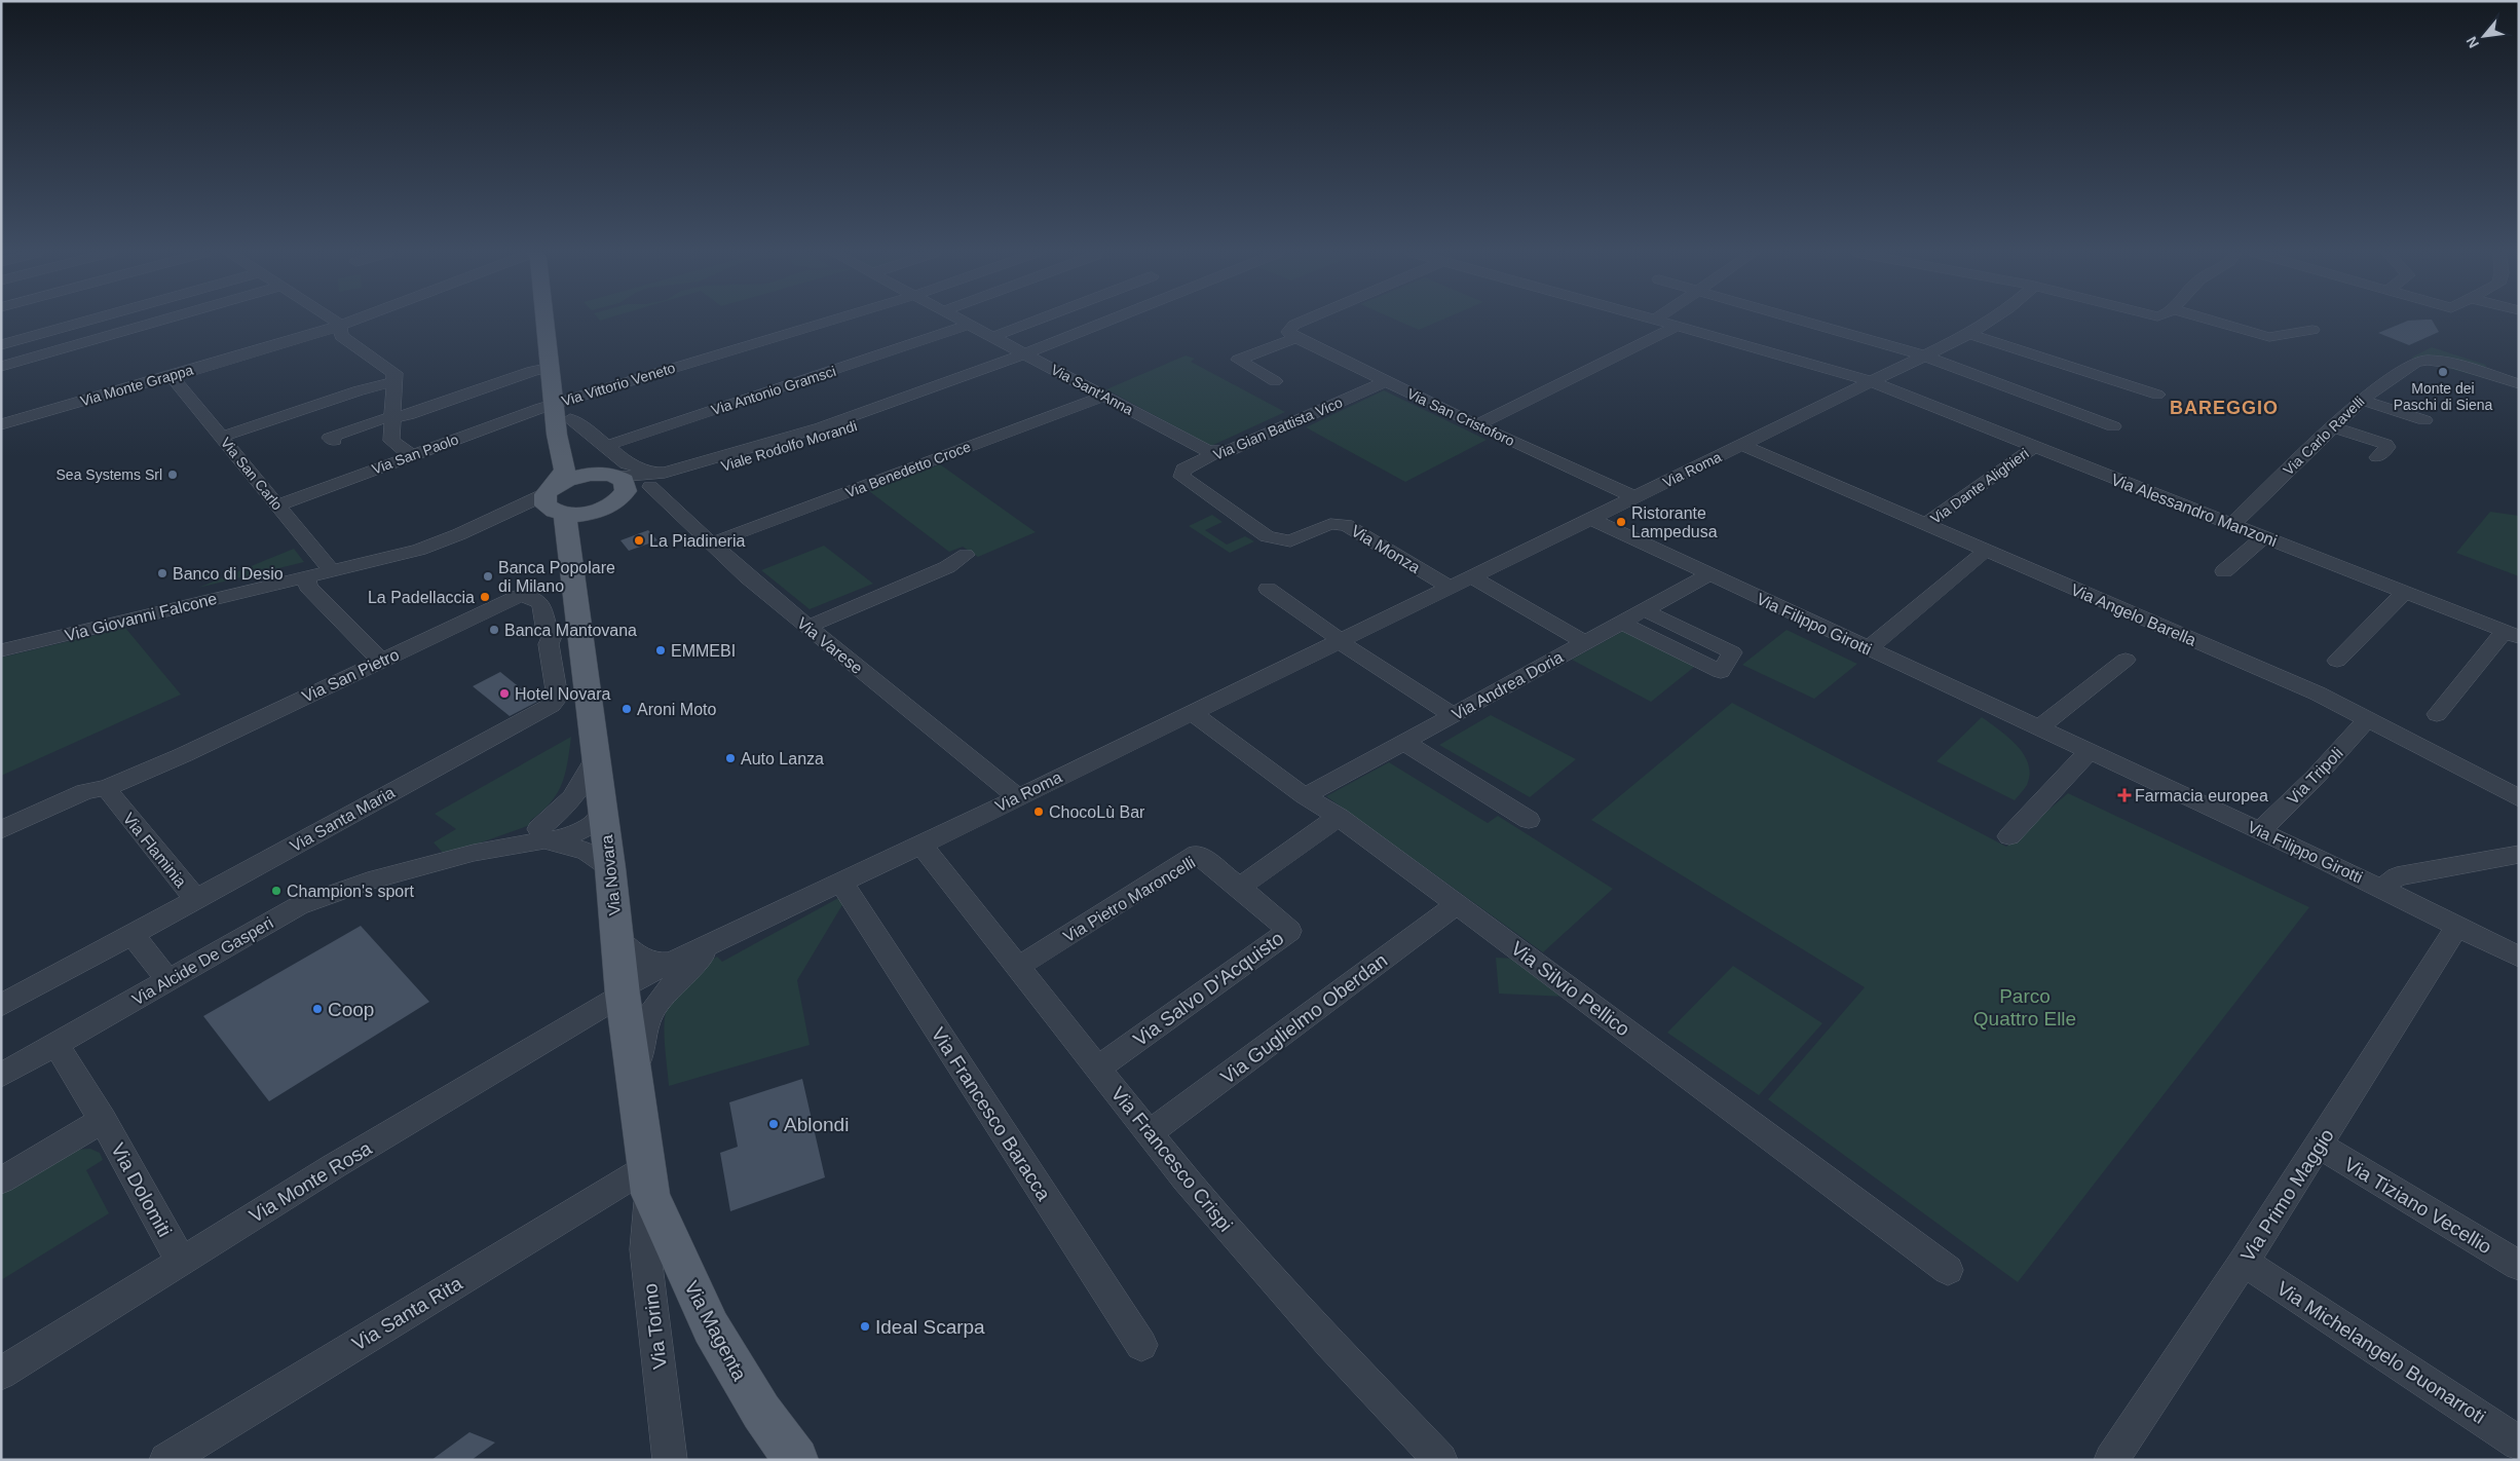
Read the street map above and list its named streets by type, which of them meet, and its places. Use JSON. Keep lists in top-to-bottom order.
{
  "streets": {
    "main road": ["Via Novara", "Via Magenta"],
    "street": [
      "Via Vittorio Veneto",
      "Via Monte Grappa",
      "Via Sant'Anna",
      "Via Antonio Gramsci",
      "Via San Cristoforo",
      "Via Gian Battista Vico",
      "Via Carlo Ravelli",
      "Viale Rodolfo Morandi",
      "Via San Paolo",
      "Via Benedetto Croce",
      "Via Roma",
      "Via San Carlo",
      "Via Dante Alighieri",
      "Via Alessandro Manzoni",
      "Via Monza",
      "Via Angelo Barella",
      "Via Giovanni Falcone",
      "Via Filippo Girotti",
      "Via Varese",
      "Via San Pietro",
      "Via Andrea Doria",
      "Via Tripoli",
      "Via Santa Maria",
      "Via Flaminia",
      "Via Pietro Maroncelli",
      "Via Alcide De Gasperi",
      "Via Salvo D'Acquisto",
      "Via Silvio Pellico",
      "Via Guglielmo Oberdan",
      "Via Francesco Baracca",
      "Via Francesco Crispi",
      "Via Monte Rosa",
      "Via Dolomiti",
      "Via Primo Maggio",
      "Via Tiziano Vecellio",
      "Via Santa Rita",
      "Via Torino",
      "Via Michelangelo Buonarroti"
    ]
  },
  "crossings": [
    ["Via Vittorio Veneto", "Via San Paolo"],
    ["Via Vittorio Veneto", "Via Novara"],
    ["Via Monte Grappa", "Via San Carlo"],
    ["Via Sant'Anna", "Via Antonio Gramsci"],
    ["Via Sant'Anna", "Via Gian Battista Vico"],
    ["Via Sant'Anna", "Viale Rodolfo Morandi"],
    ["Via Sant'Anna", "Via Benedetto Croce"],
    ["Via San Cristoforo", "Via Gian Battista Vico"],
    ["Via San Cristoforo", "Via Roma"],
    ["Via Gian Battista Vico", "Via Monza"],
    ["Via Carlo Ravelli", "Via Alessandro Manzoni"],
    ["Viale Rodolfo Morandi", "Via Varese"],
    ["Viale Rodolfo Morandi", "Via Novara"],
    ["Via San Paolo", "Via San Carlo"],
    ["Via San Paolo", "Via Novara"],
    ["Via Benedetto Croce", "Via Varese"],
    ["Via Roma", "Via Alessandro Manzoni"],
    ["Via Roma", "Via Monza"],
    ["Via Roma", "Via Angelo Barella"],
    ["Via Roma", "Via Filippo Girotti"],
    ["Via Roma", "Via Varese"],
    ["Via Roma", "Via Silvio Pellico"],
    ["Via Roma", "Via Francesco Baracca"],
    ["Via Roma", "Via Francesco Crispi"],
    ["Via San Carlo", "Via Giovanni Falcone"],
    ["Via Dante Alighieri", "Via Alessandro Manzoni"],
    ["Via Dante Alighieri", "Via Angelo Barella"],
    ["Via Angelo Barella", "Via Tripoli"],
    ["Via Giovanni Falcone", "Via Novara"],
    ["Via Filippo Girotti", "Via Andrea Doria"],
    ["Via Filippo Girotti", "Via Tripoli"],
    ["Via Filippo Girotti", "Via Primo Maggio"],
    ["Via San Pietro", "Via Santa Maria"],
    ["Via San Pietro", "Via Flaminia"],
    ["Via Andrea Doria", "Via Silvio Pellico"],
    ["Via Santa Maria", "Via Flaminia"],
    ["Via Novara", "Via Alcide De Gasperi"],
    ["Via Novara", "Via Monte Rosa"],
    ["Via Novara", "Via Santa Rita"],
    ["Via Novara", "Via Torino"],
    ["Via Novara", "Via Magenta"],
    ["Via Pietro Maroncelli", "Via Salvo D'Acquisto"],
    ["Via Pietro Maroncelli", "Via Francesco Crispi"],
    ["Via Alcide De Gasperi", "Via Dolomiti"],
    ["Via Salvo D'Acquisto", "Via Francesco Crispi"],
    ["Via Silvio Pellico", "Via Guglielmo Oberdan"],
    ["Via Guglielmo Oberdan", "Via Francesco Crispi"],
    ["Via Monte Rosa", "Via Dolomiti"],
    ["Via Primo Maggio", "Via Tiziano Vecellio"],
    ["Via Primo Maggio", "Via Michelangelo Buonarroti"],
    ["Via Santa Rita", "Via Torino"],
    ["Via Santa Rita", "Via Magenta"],
    ["Via Torino", "Via Magenta"]
  ],
  "districts": ["BAREGGIO"],
  "parks": ["Parco Quattro Elle"],
  "places": {
    "other": [
      "Monte dei Paschi di Siena",
      "Sea Systems Srl",
      "Ristorante Lampedusa",
      "La Piadineria",
      "Banco di Desio",
      "Banca Popolare di Milano",
      "La Padellaccia",
      "Banca Mantovana",
      "EMMEBI",
      "Hotel Novara",
      "Aroni Moto",
      "Auto Lanza",
      "ChocoLù Bar",
      "Champion's sport",
      "Coop",
      "Ablondi",
      "Ideal Scarpa"
    ],
    "health": ["Farmacia europea"]
  },
  "north": "bottom left"
}
